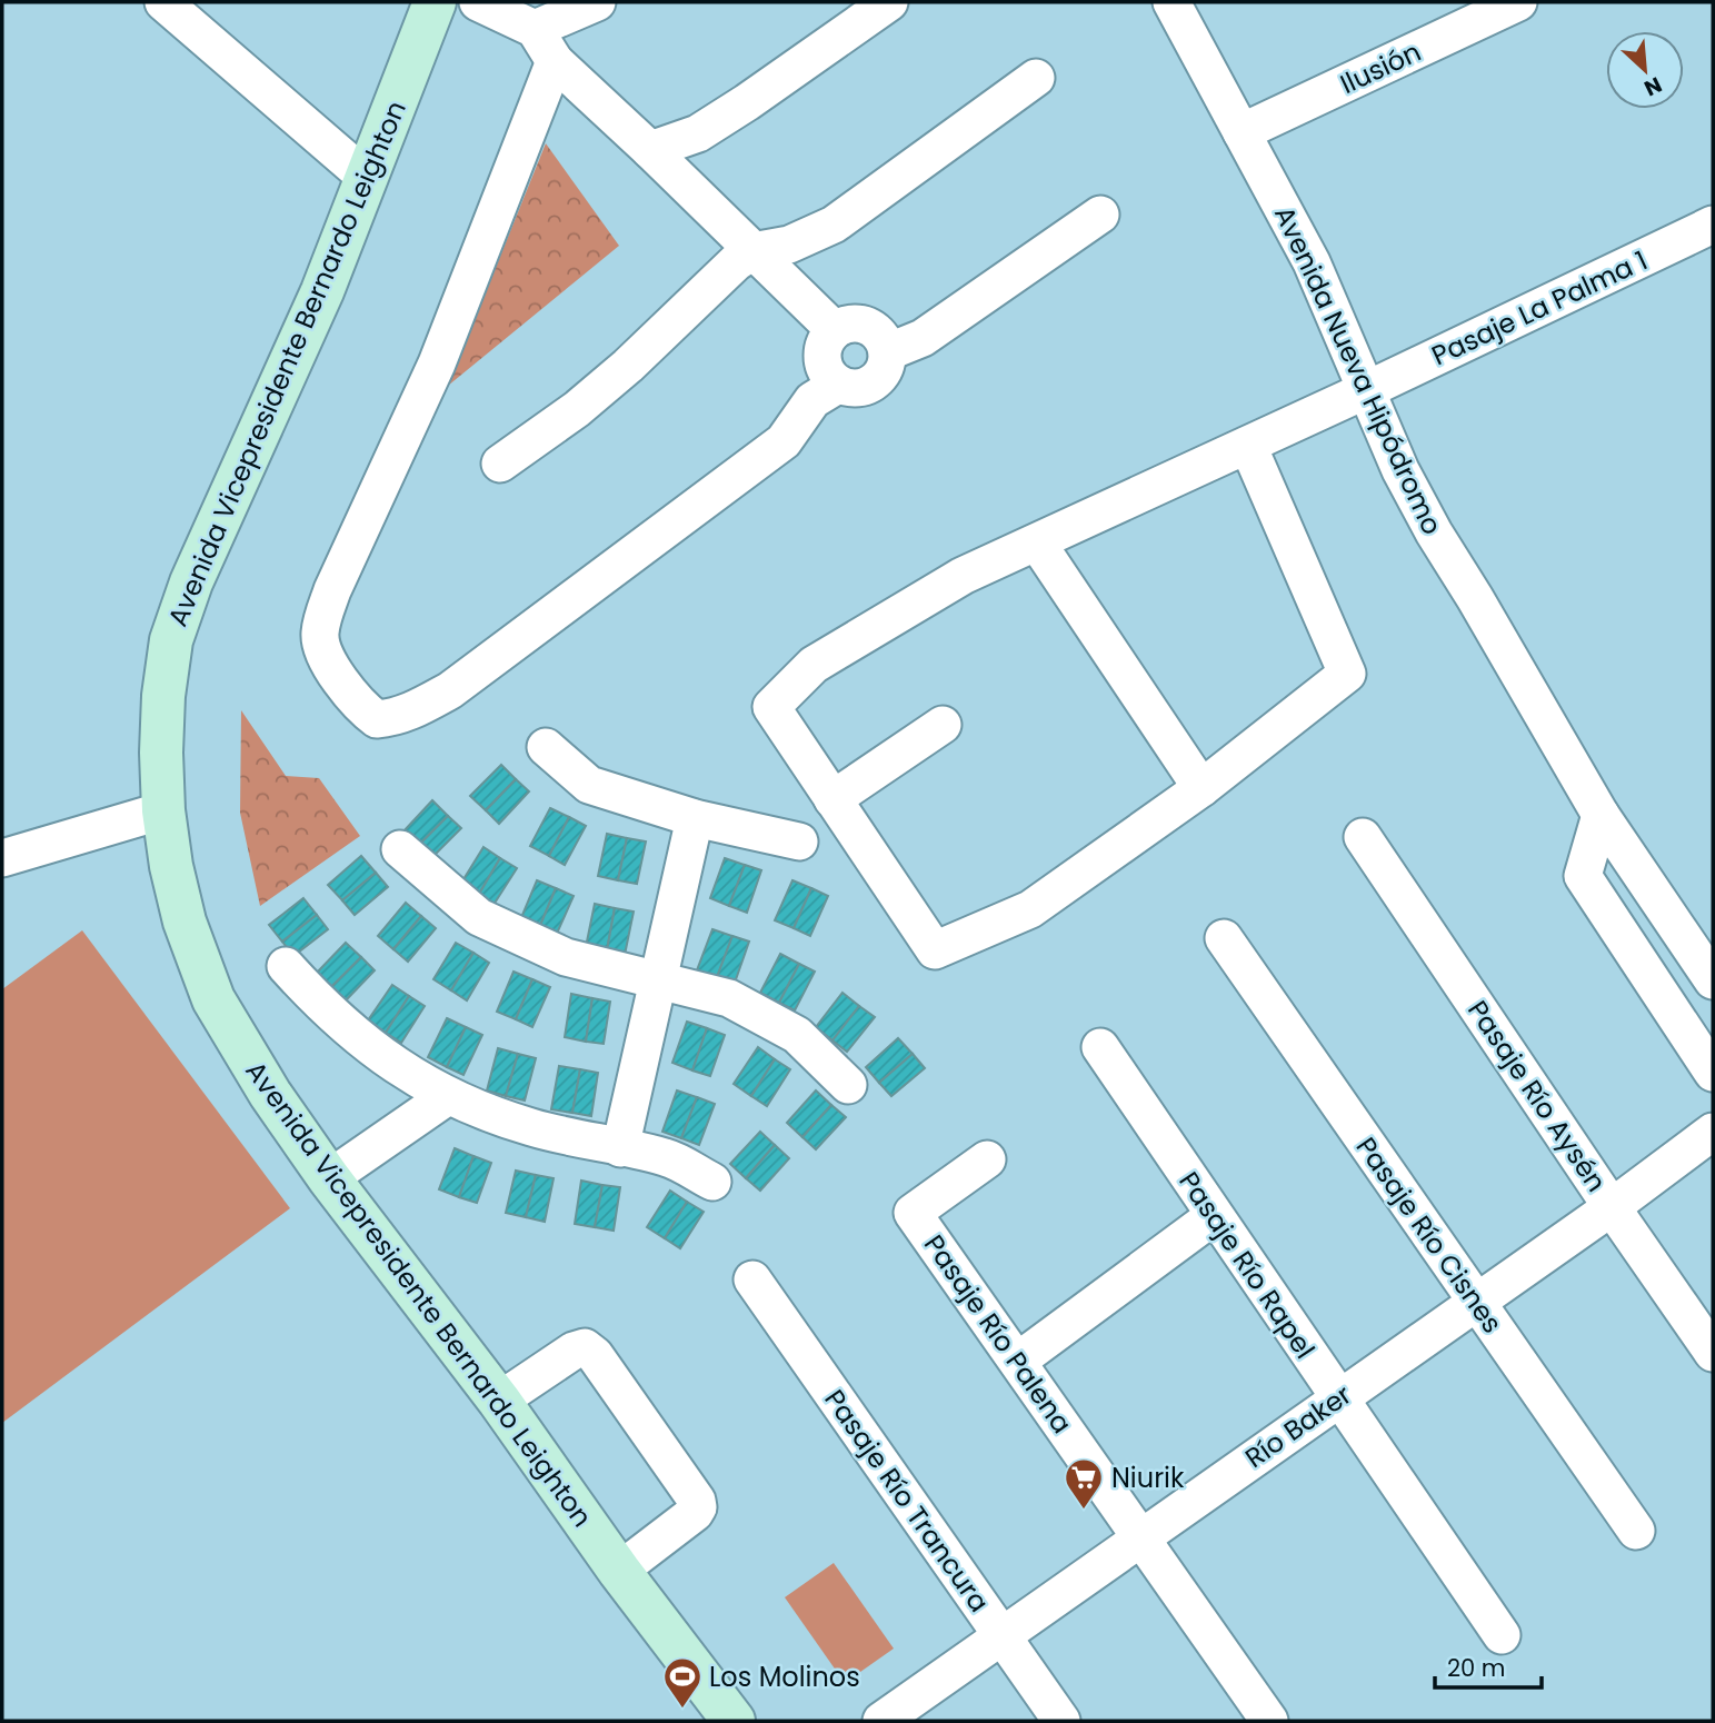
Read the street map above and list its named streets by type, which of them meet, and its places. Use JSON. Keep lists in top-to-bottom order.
{
  "streets": {
    "main road": ["Avenida Vicepresidente Bernardo Leighton"],
    "street": [
      "Ilusión",
      "Pasaje La Palma 1",
      "Avenida Nueva Hipódromo",
      "Pasaje Río Aysén",
      "Pasaje Río Cisnes",
      "Pasaje Río Rapel",
      "Pasaje Río Palena",
      "Río Baker",
      "Pasaje Río Trancura"
    ]
  },
  "crossings": [
    ["Ilusión", "Avenida Nueva Hipódromo"],
    ["Pasaje La Palma 1", "Avenida Nueva Hipódromo"],
    ["Pasaje Río Aysén", "Río Baker"],
    ["Pasaje Río Cisnes", "Río Baker"],
    ["Pasaje Río Rapel", "Río Baker"],
    ["Pasaje Río Palena", "Río Baker"],
    ["Río Baker", "Pasaje Río Trancura"]
  ],
  "places": {
    "supermarket": ["Niurik"],
    "sports": ["Los Molinos"]
  },
  "scale_bar": "20 m",
  "north": "bottom right"
}
